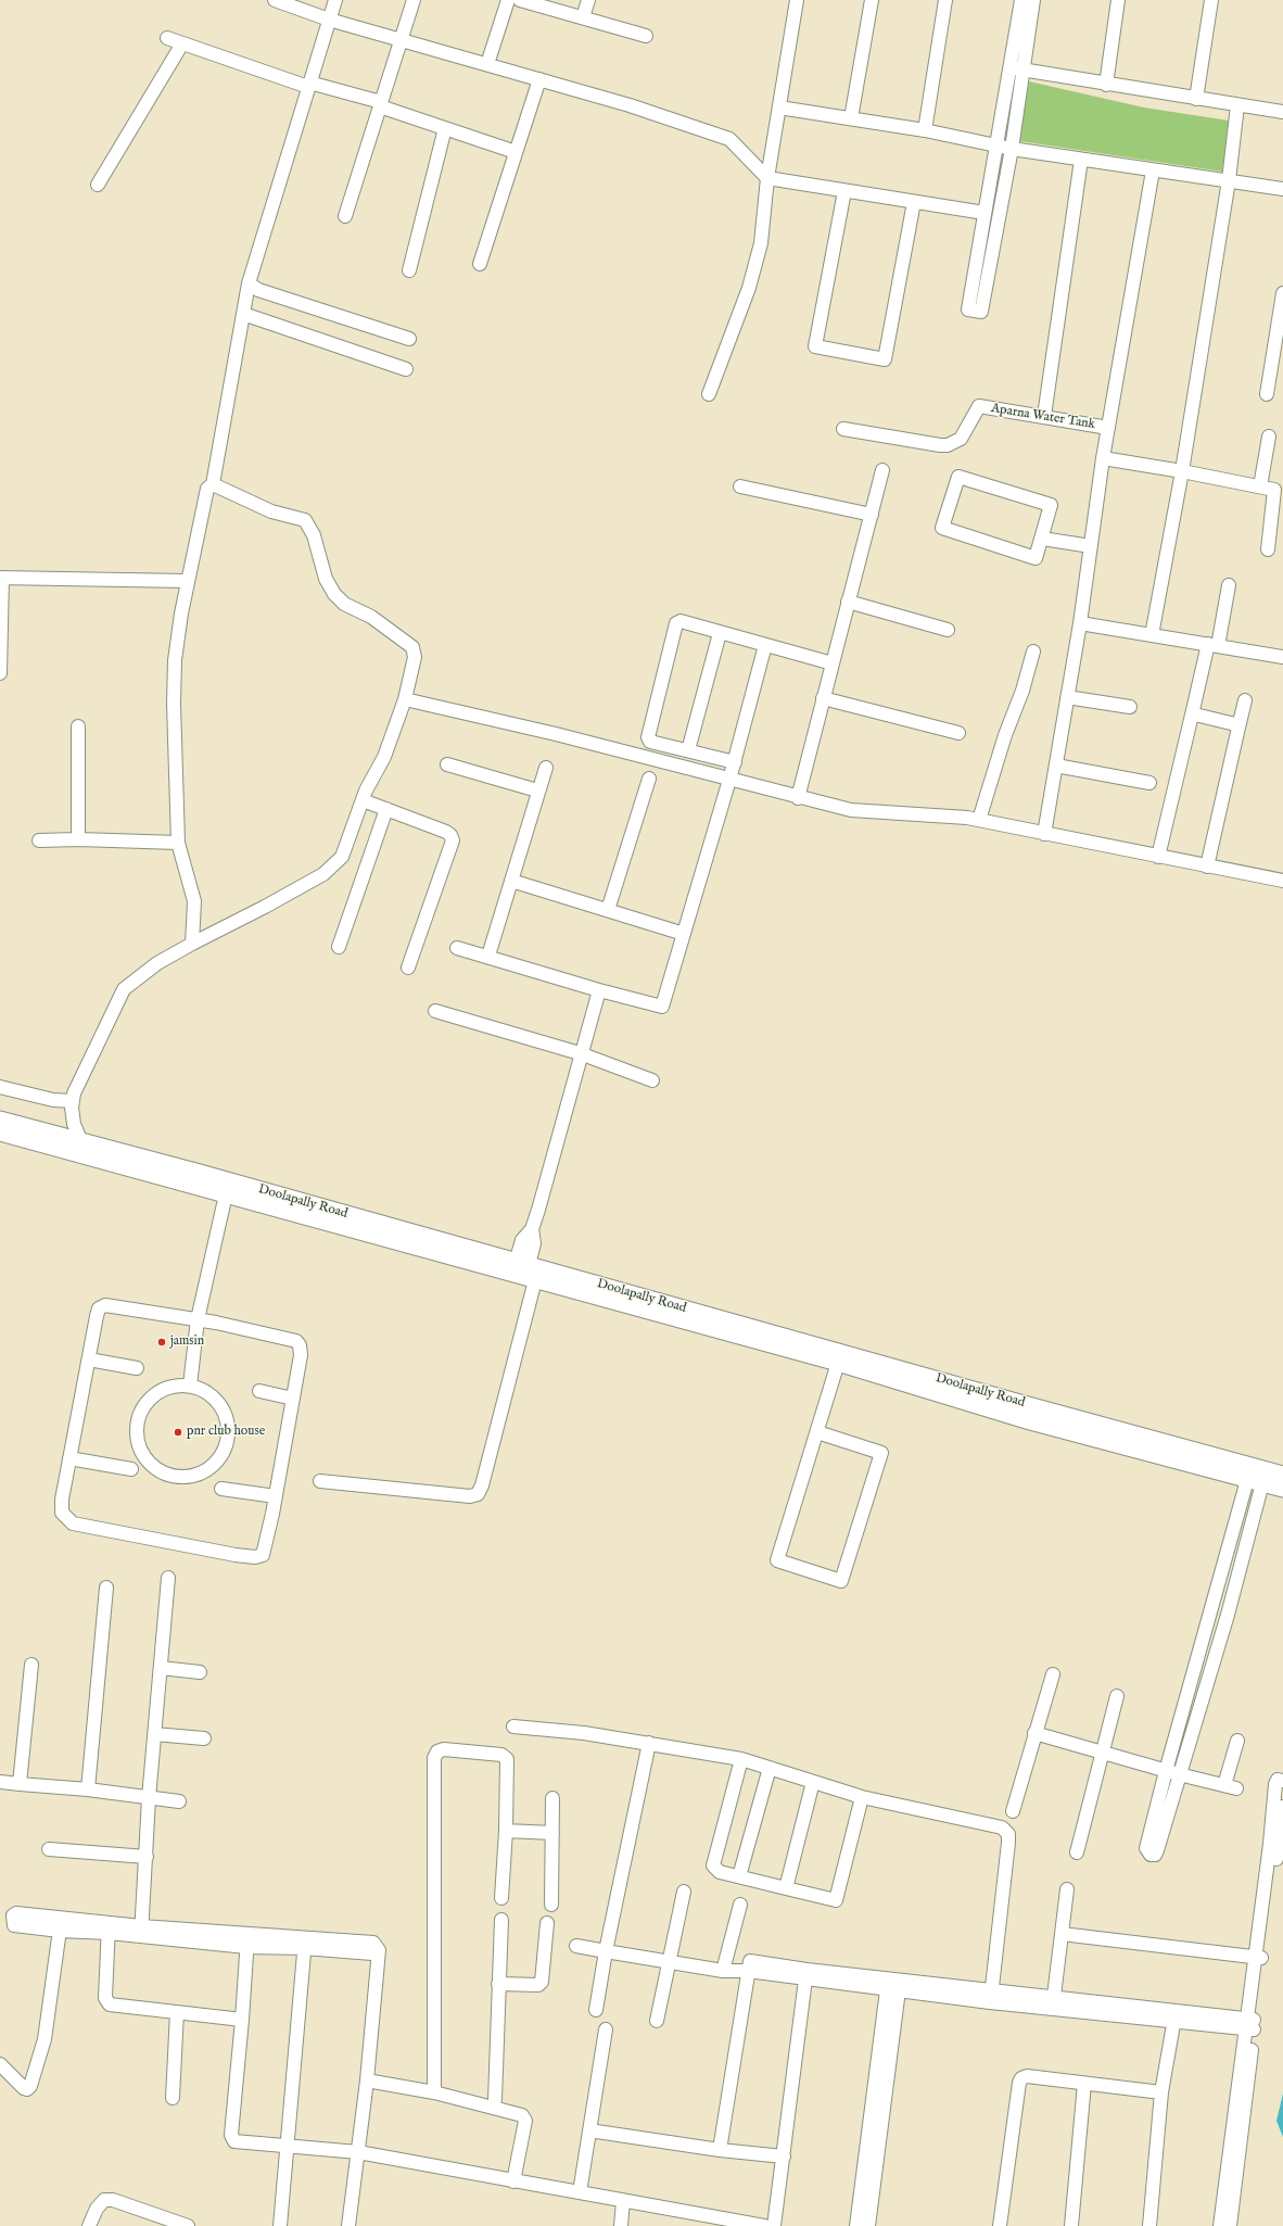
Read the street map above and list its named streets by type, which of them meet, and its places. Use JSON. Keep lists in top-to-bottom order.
{
  "streets": {
    "main road": ["Doolapally Road"],
    "street": ["Aparna Water Tank"]
  },
  "places": ["jamsin", "pnr club house"]
}
